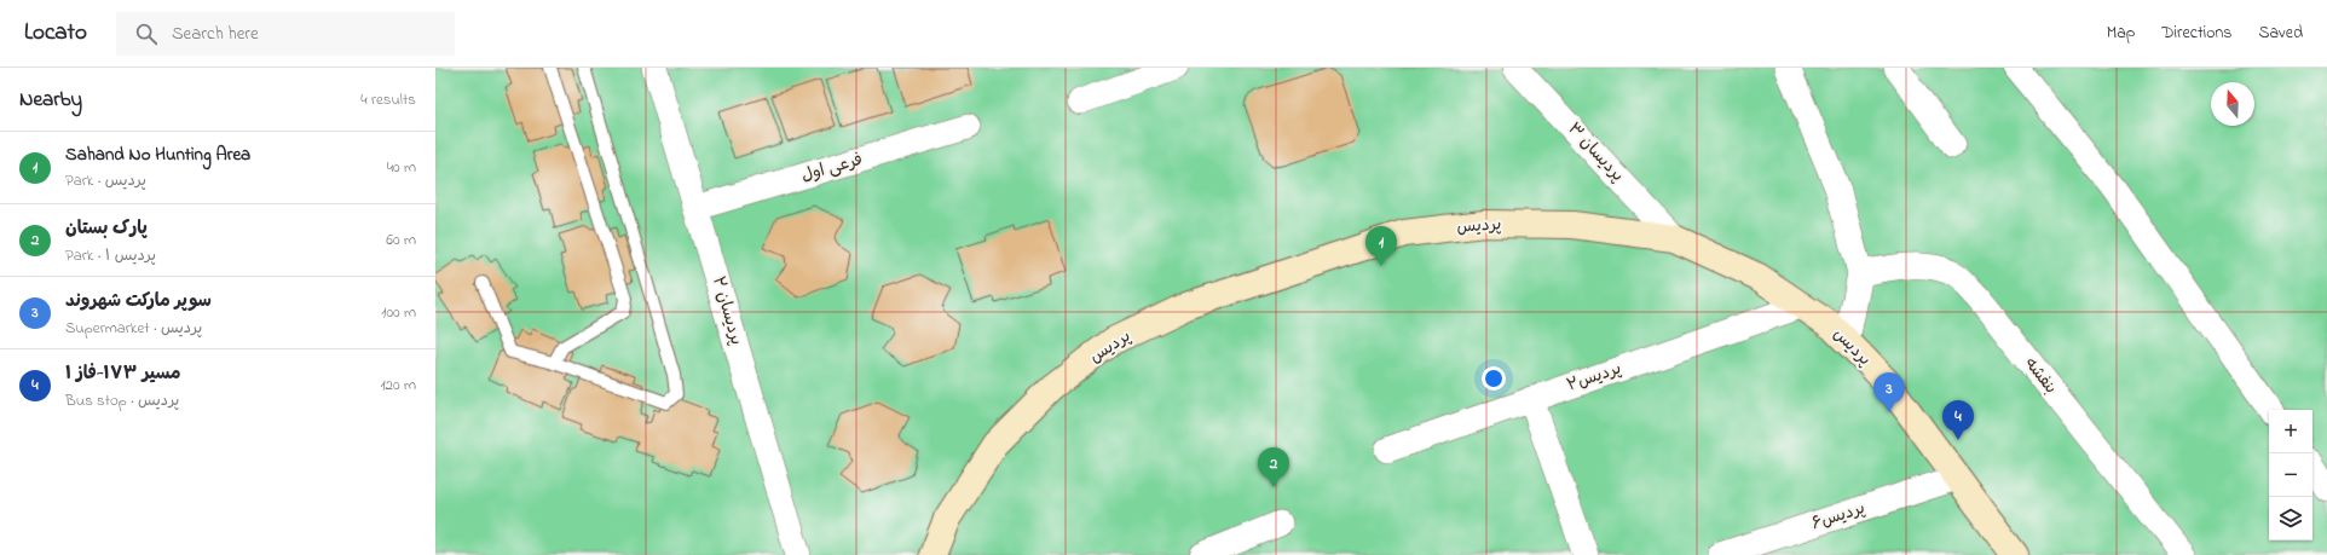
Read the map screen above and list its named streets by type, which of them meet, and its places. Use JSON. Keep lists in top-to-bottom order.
{
  "streets": {
    "street": [
      "پردیسان ۳",
      "فرعی اول",
      "پردیس",
      "پردیسان ۲",
      "بنفشه",
      "پردیس۲",
      "پردیس۶"
    ]
  },
  "crossings": [
    ["پردیسان ۳", "پردیس"],
    ["فرعی اول", "پردیسان ۲"],
    ["پردیس", "پردیس۲"],
    ["پردیس", "پردیس۶"]
  ],
  "north": "top",
  "page": {
    "header": "Locato",
    "search": "Search here",
    "nav": ["Map", "Directions", "Saved"],
    "heading": ["Nearby", "4 results"],
    "list": [
      {
        "mark": "1",
        "name": "Sahand No Hunting Area",
        "note": "Park · پردیس",
        "value": "40 m"
      },
      {
        "mark": "2",
        "name": "پارک بستان",
        "note": "Park · پردیس ۱",
        "value": "60 m"
      },
      {
        "mark": "3",
        "name": "سوپر مارکت شهروند",
        "note": "Supermarket · پردیس",
        "value": "100 m"
      },
      {
        "mark": "4",
        "name": "مسیر ۱۷۳-فاز ۱",
        "note": "Bus stop · پردیس",
        "value": "120 m"
      }
    ],
    "pins": [
      "1",
      "3",
      "4",
      "2"
    ],
    "map_buttons": ["+", "−"]
  }
}
